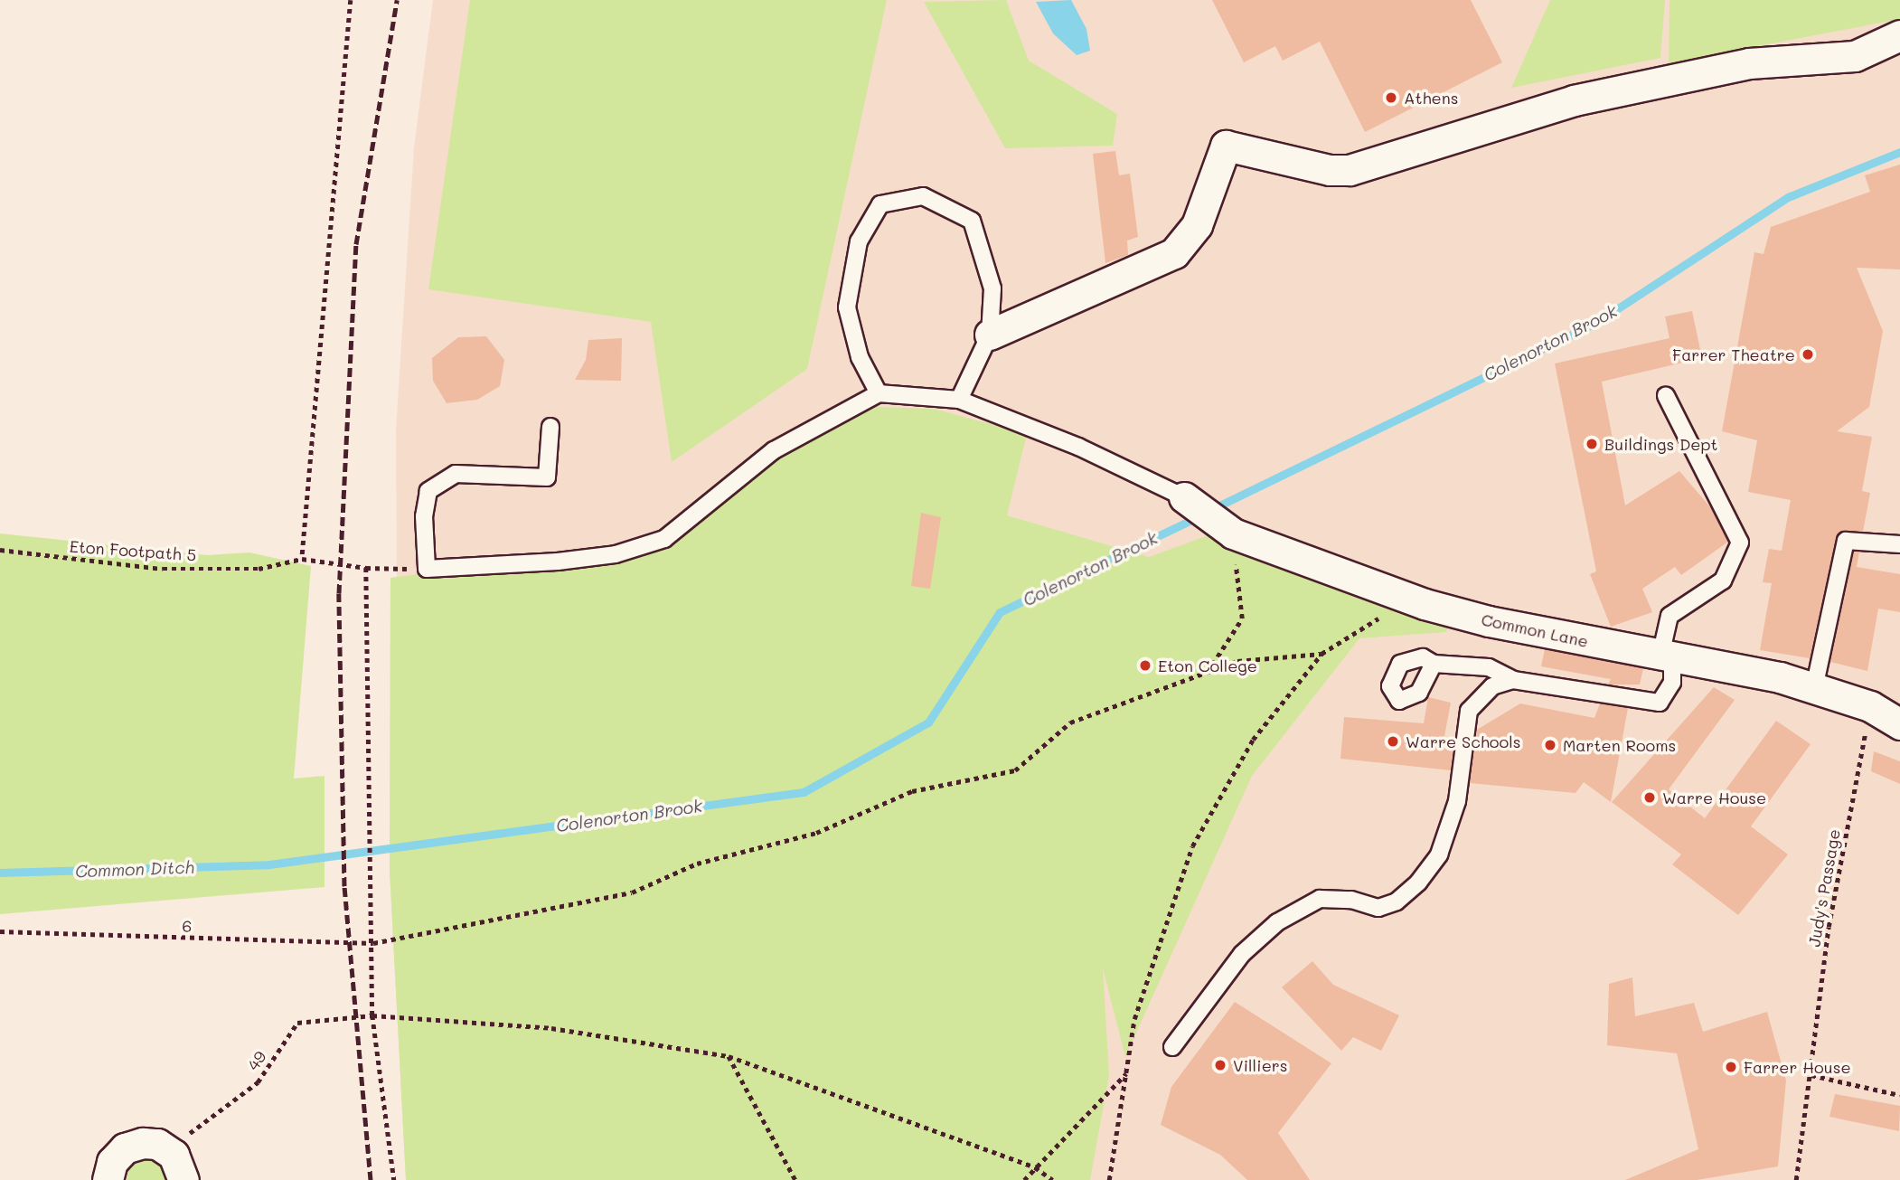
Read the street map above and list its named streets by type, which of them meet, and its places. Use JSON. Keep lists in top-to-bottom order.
{
  "streets": {
    "street": ["Common Lane"],
    "path": [
      "Eton Footpath 5",
      "Judy's Passage",
      "6",
      "49"
    ]
  },
  "crossings": [
    ["Common Lane", "Judy's Passage"]
  ],
  "water": ["Colenorton Brook", "Common Ditch"],
  "places": [
    "Athens",
    "Farrer Theatre",
    "Buildings Dept",
    "Eton College",
    "Warre Schools",
    "Marten Rooms",
    "Warre House",
    "Villiers",
    "Farrer House"
  ]
}
